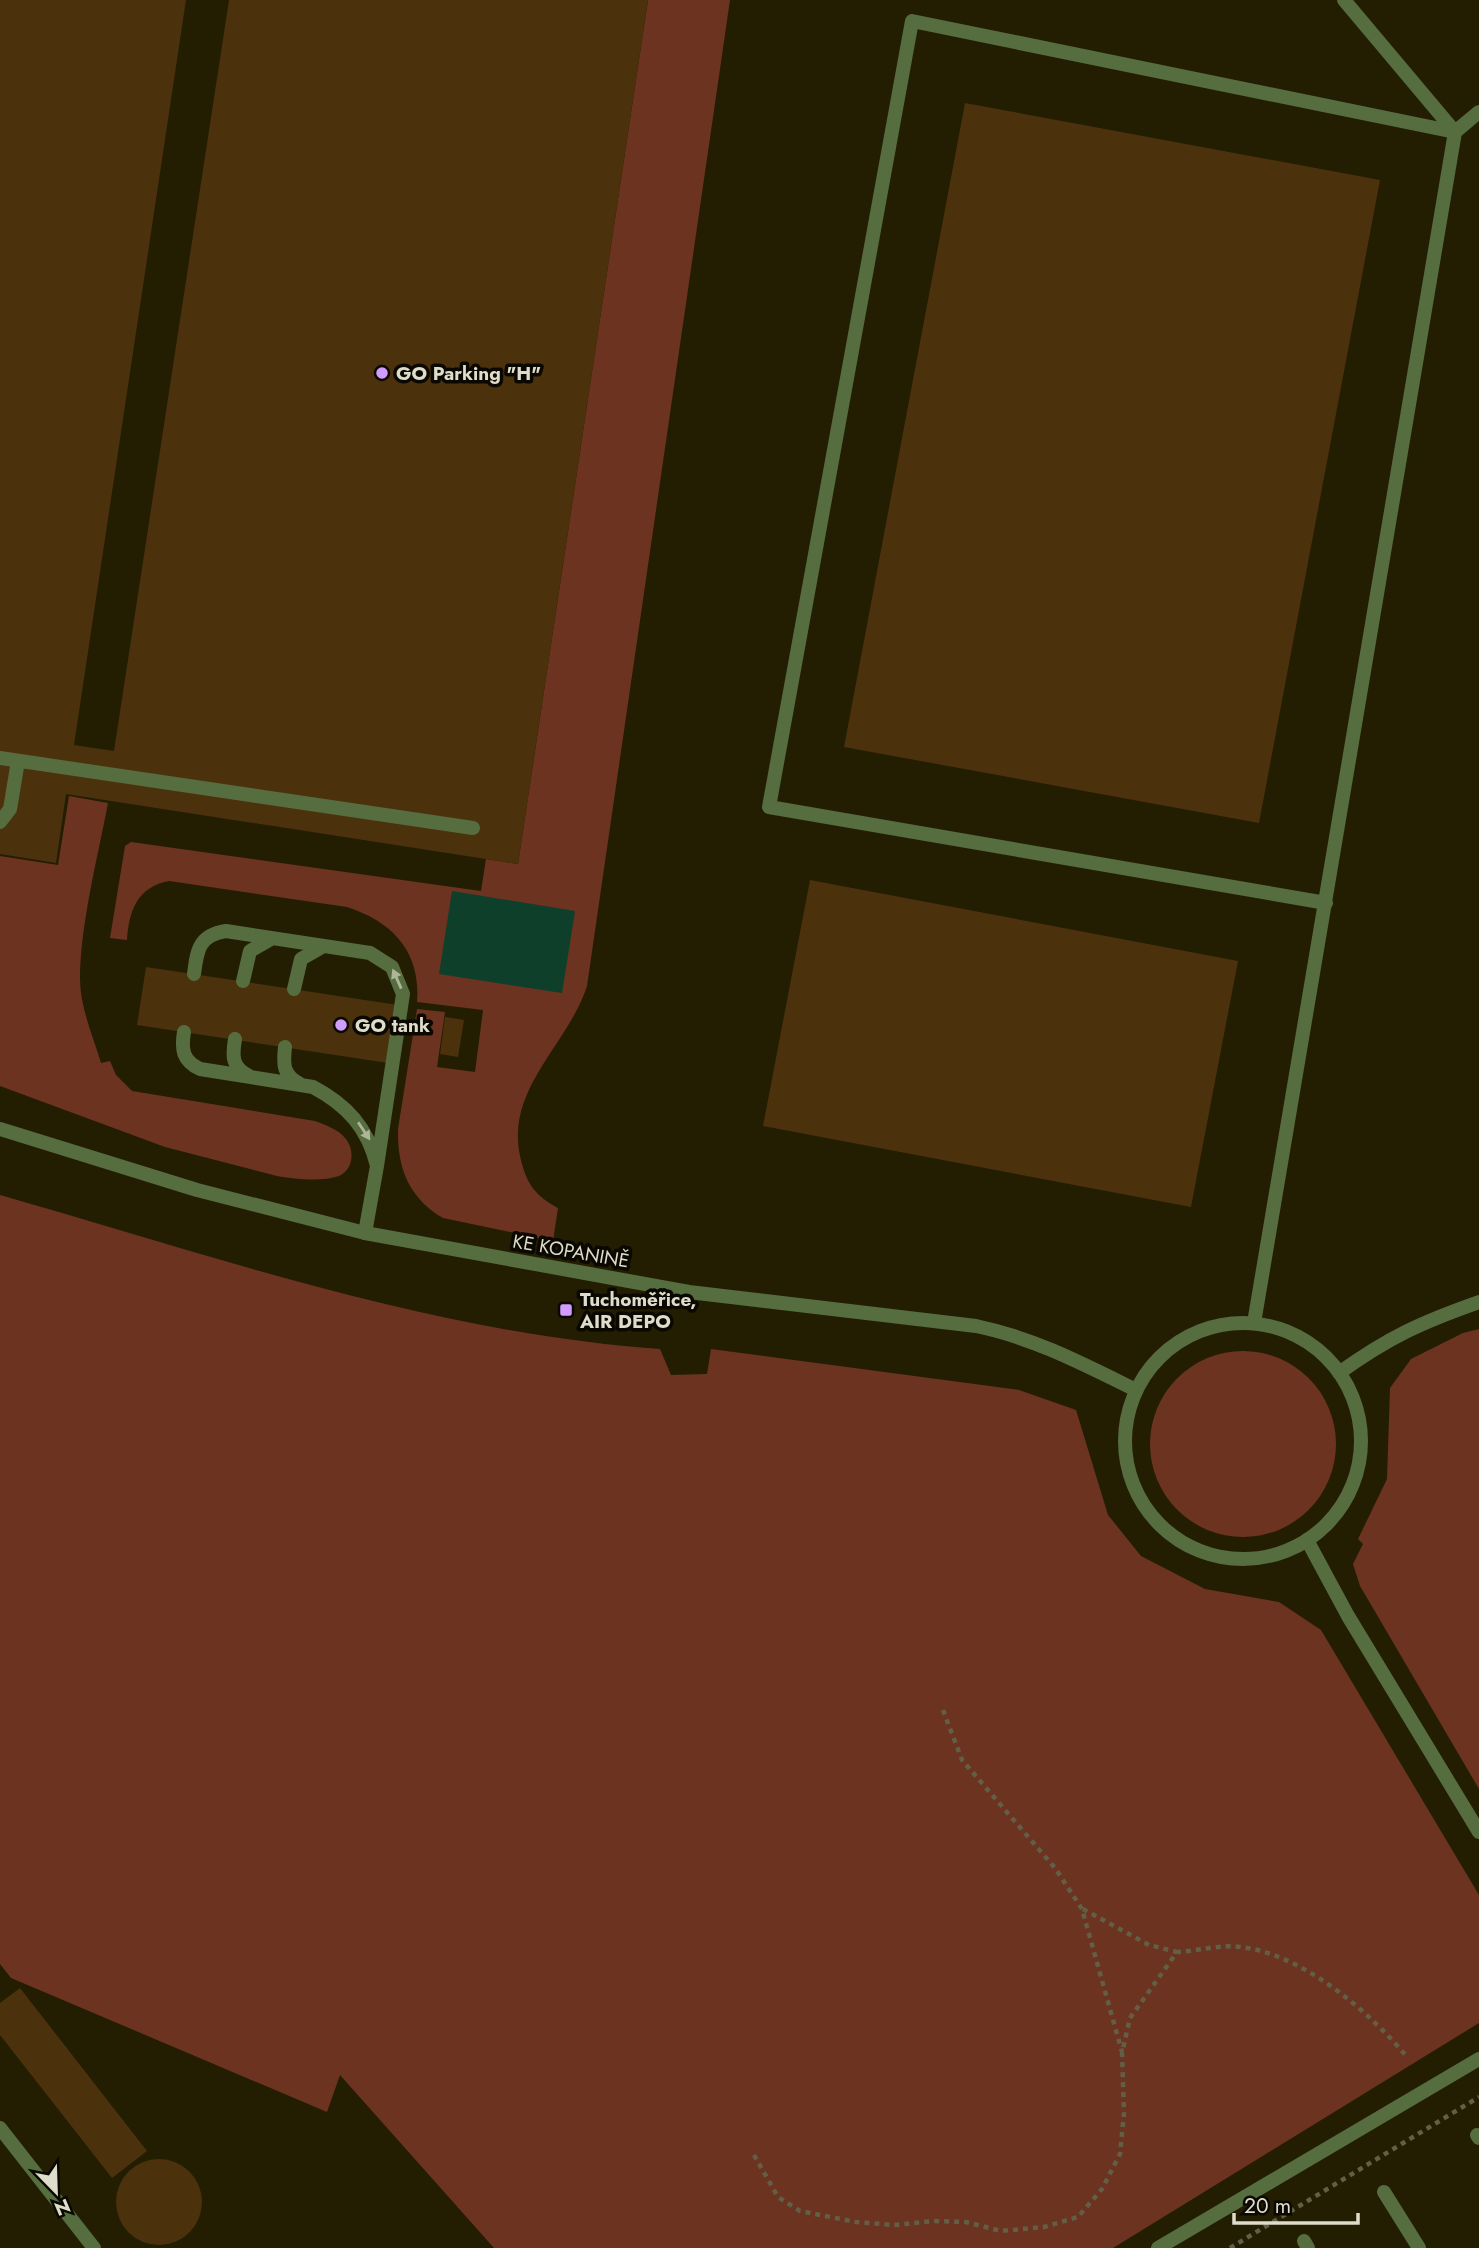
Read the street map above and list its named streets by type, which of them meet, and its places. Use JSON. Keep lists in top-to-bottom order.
{
  "streets": {
    "street": ["KE KOPANINĚ"]
  },
  "places": {
    "other": ["GO Parking \"H\"", "GO tank"],
    "transit": ["Tuchoměřice, AIR DEPO"]
  },
  "scale_bar": "20 m",
  "north": "bottom right"
}
